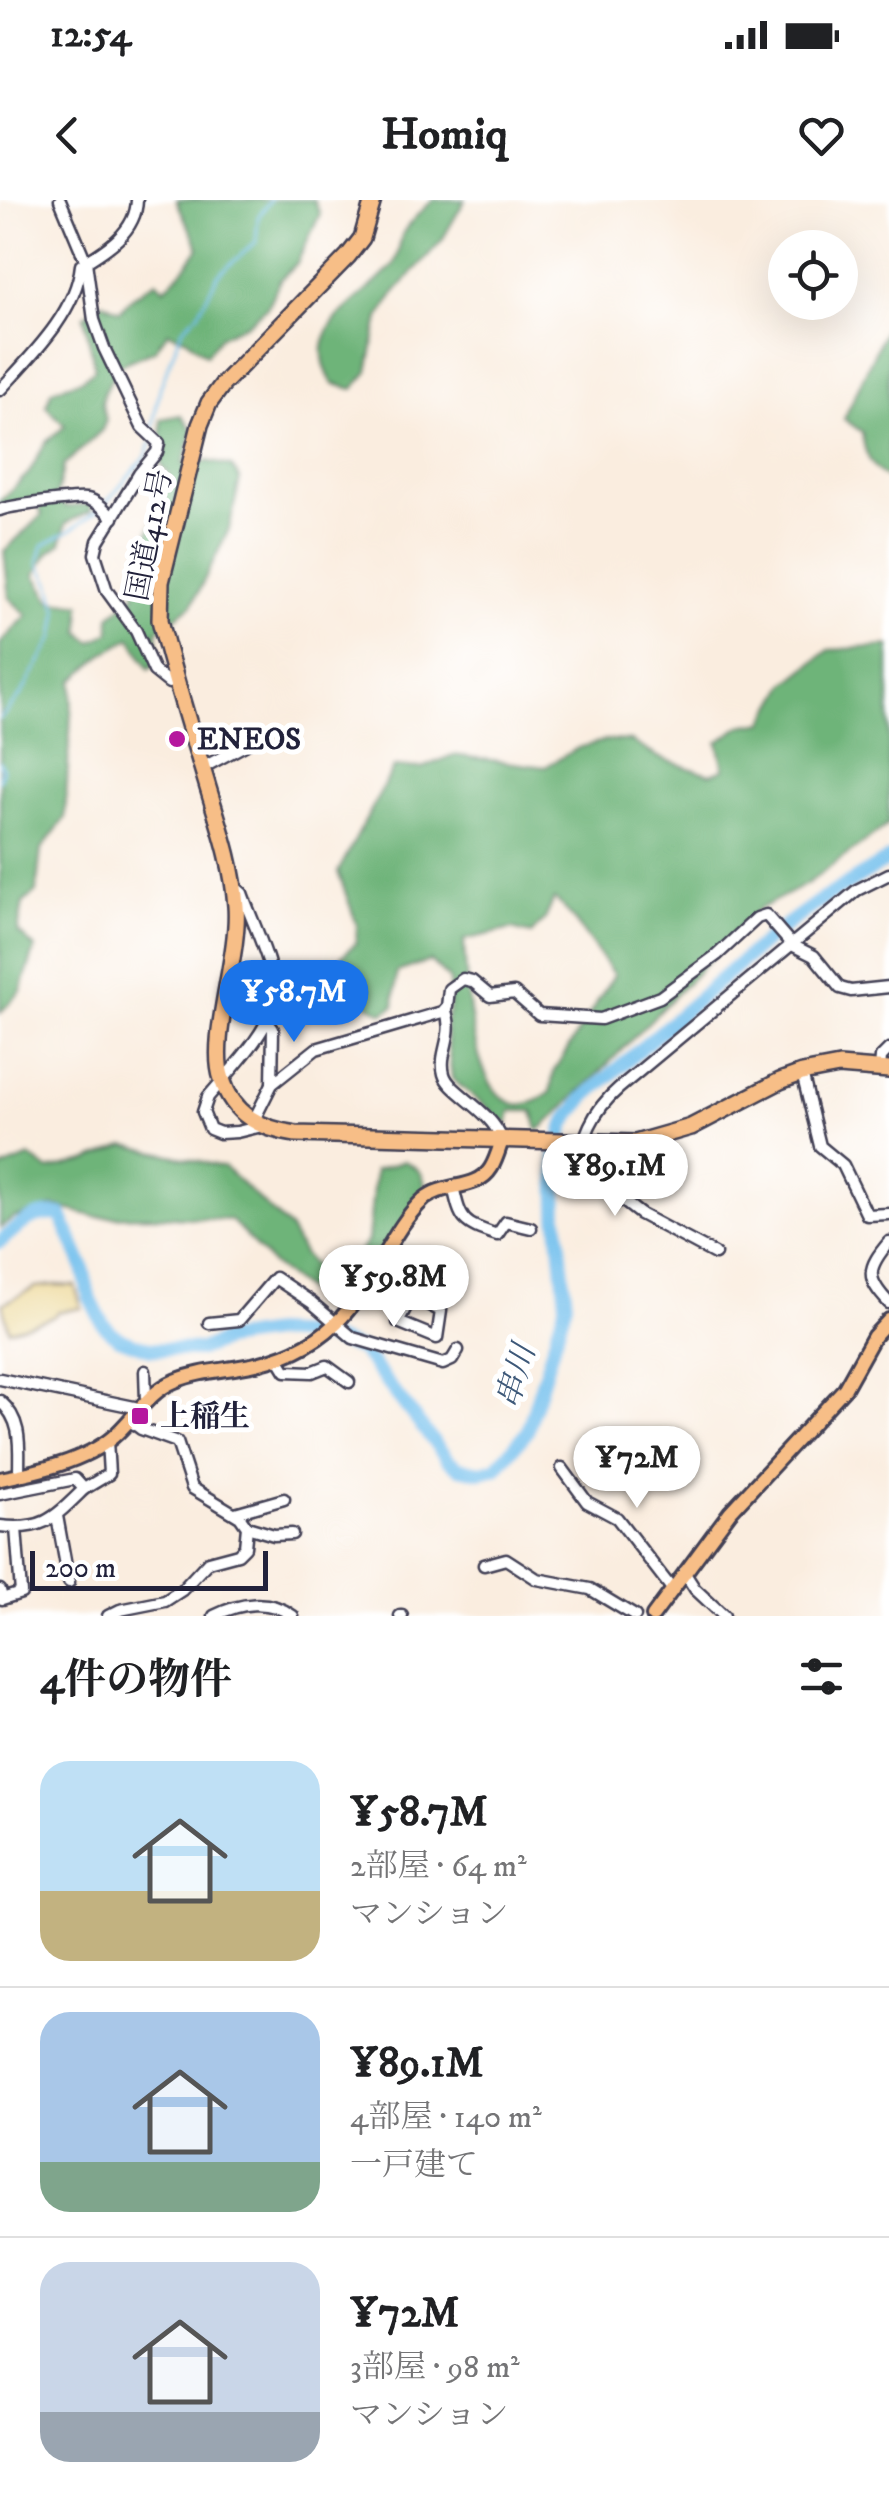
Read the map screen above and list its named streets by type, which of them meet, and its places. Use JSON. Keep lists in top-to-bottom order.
{
  "streets": {
    "highway": ["国道412号"]
  },
  "water": ["串川"],
  "places": {
    "other": ["ENEOS"],
    "transit": ["上稲生"]
  },
  "scale_bar": "200 m",
  "page": {
    "status": "12:54",
    "header": "Homiq",
    "price": [
      "¥58.7M",
      "¥89.1M",
      "¥59.8M",
      "¥72M"
    ],
    "scale": "200 m",
    "heading": "4件の物件",
    "list": [
      {
        "name": "¥58.7M",
        "note": "2部屋 · 64 m² · マンション"
      },
      {
        "name": "¥89.1M",
        "note": "4部屋 · 140 m² · 一戸建て"
      },
      {
        "name": "¥72M",
        "note": "3部屋 · 98 m² · マンション"
      }
    ]
  }
}
